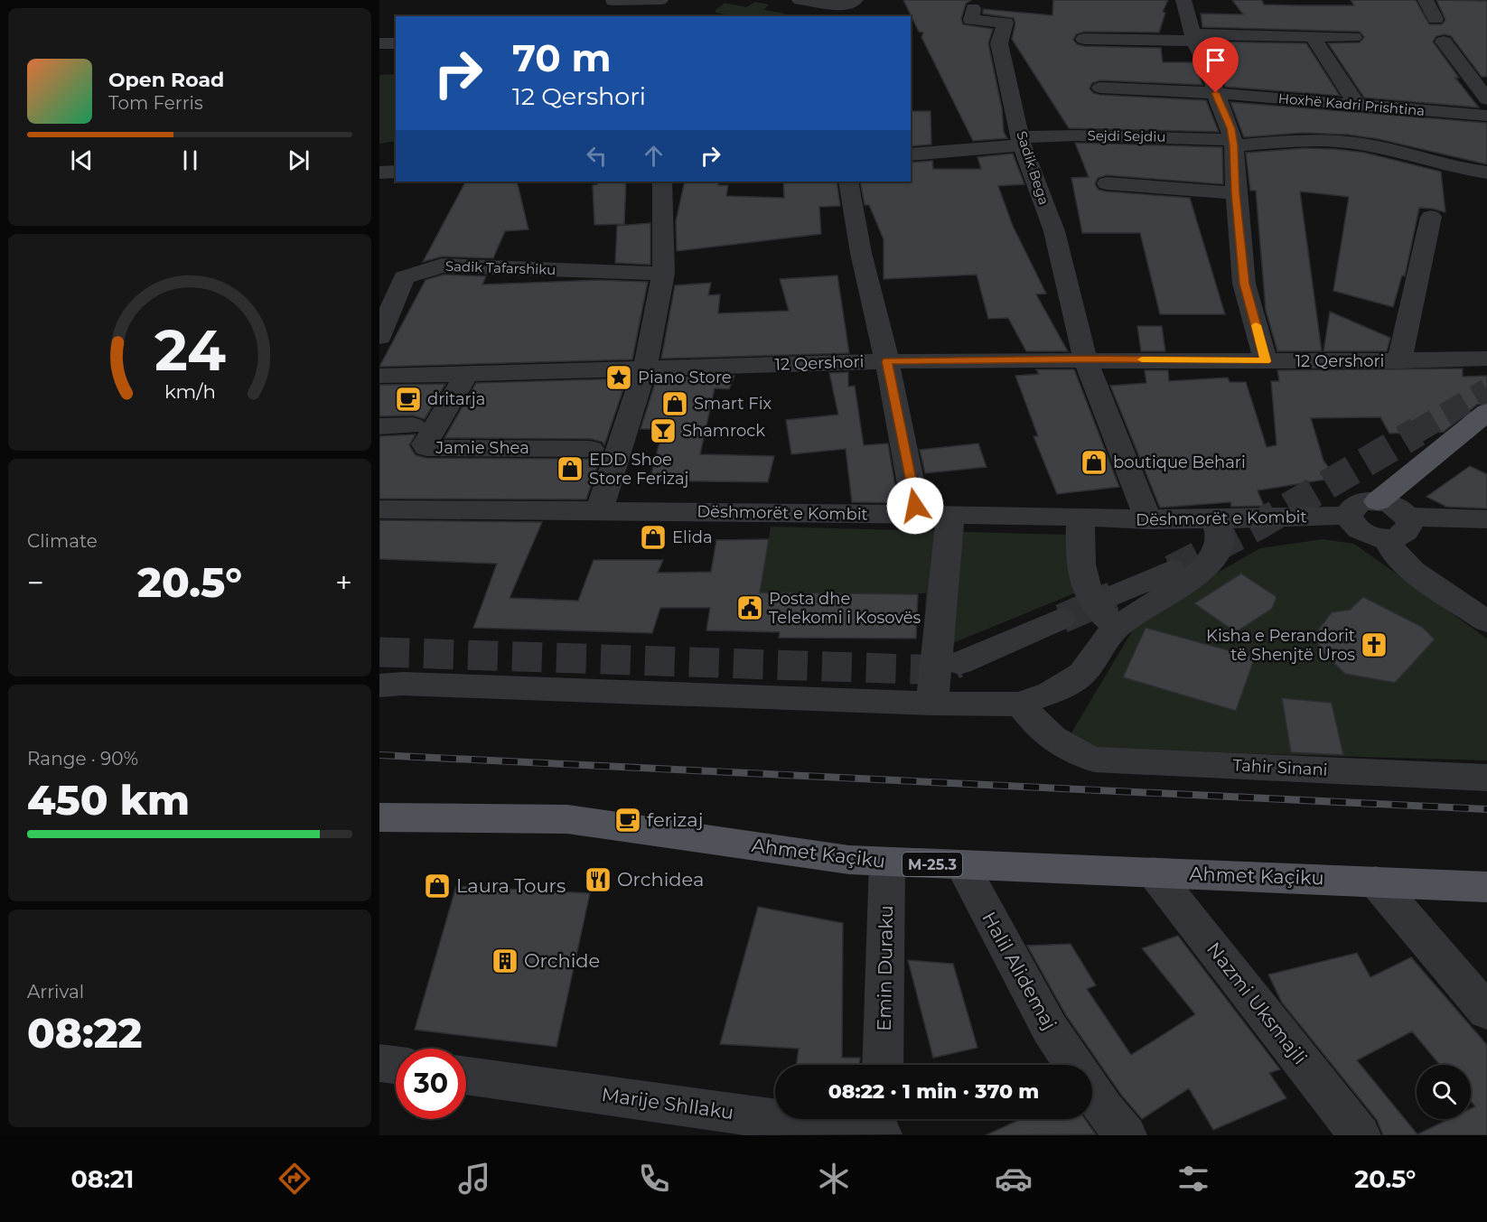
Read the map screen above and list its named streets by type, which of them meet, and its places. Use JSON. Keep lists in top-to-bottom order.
{
  "streets": {
    "main road": ["Ahmet Kaçiku", "M-25.3"],
    "street": [
      "Hoxhë Kadri Prishtina",
      "Sejdi Sejdiu",
      "Sadik Bega",
      "Sadik Tafarshiku",
      "12 Qershori",
      "Jamie Shea",
      "Dëshmorët e Kombit",
      "Tahir Sinani",
      "Emin Duraku",
      "Halil Alidemaj",
      "Nazmi Uksmajli",
      "Marije Shllaku"
    ]
  },
  "crossings": [
    ["Sejdi Sejdiu", "Sadik Bega"],
    ["Sadik Bega", "12 Qershori"],
    ["Sadik Bega", "Dëshmorët e Kombit"],
    ["12 Qershori", "Jamie Shea"],
    ["Ahmet Kaçiku", "Emin Duraku"],
    ["Ahmet Kaçiku", "Halil Alidemaj"],
    ["Ahmet Kaçiku", "Nazmi Uksmajli"]
  ],
  "places": {
    "place": ["Piano Store"],
    "cafe": ["dritarja", "ferizaj"],
    "shop": [
      "Smart Fix",
      "boutique Behari",
      "EDD Shoe Store Ferizaj",
      "Elida",
      "Laura Tours"
    ],
    "bar": ["Shamrock"],
    "public building": ["Posta dhe Telekomi i Kosovës"],
    "church": ["Kisha e Perandorit të Shenjtë Uros"],
    "restaurant": ["Orchidea"],
    "building": ["Orchide"]
  },
  "page": {
    "turn": ["70 m", "12 Qershori"],
    "song": ["Open Road", "Tom Ferris"],
    "tile": [
      "Climate",
      ["Range · 90%", "450 km"],
      ["Arrival", "08:22"]
    ],
    "heat": ["−", "20.5°", "+"],
    "limit": "30",
    "trip": "08:22 · 1 min · 370 m",
    "tabs": ["08:21", "20.5°"],
    "gauge": ["24", "km/h"]
  }
}
